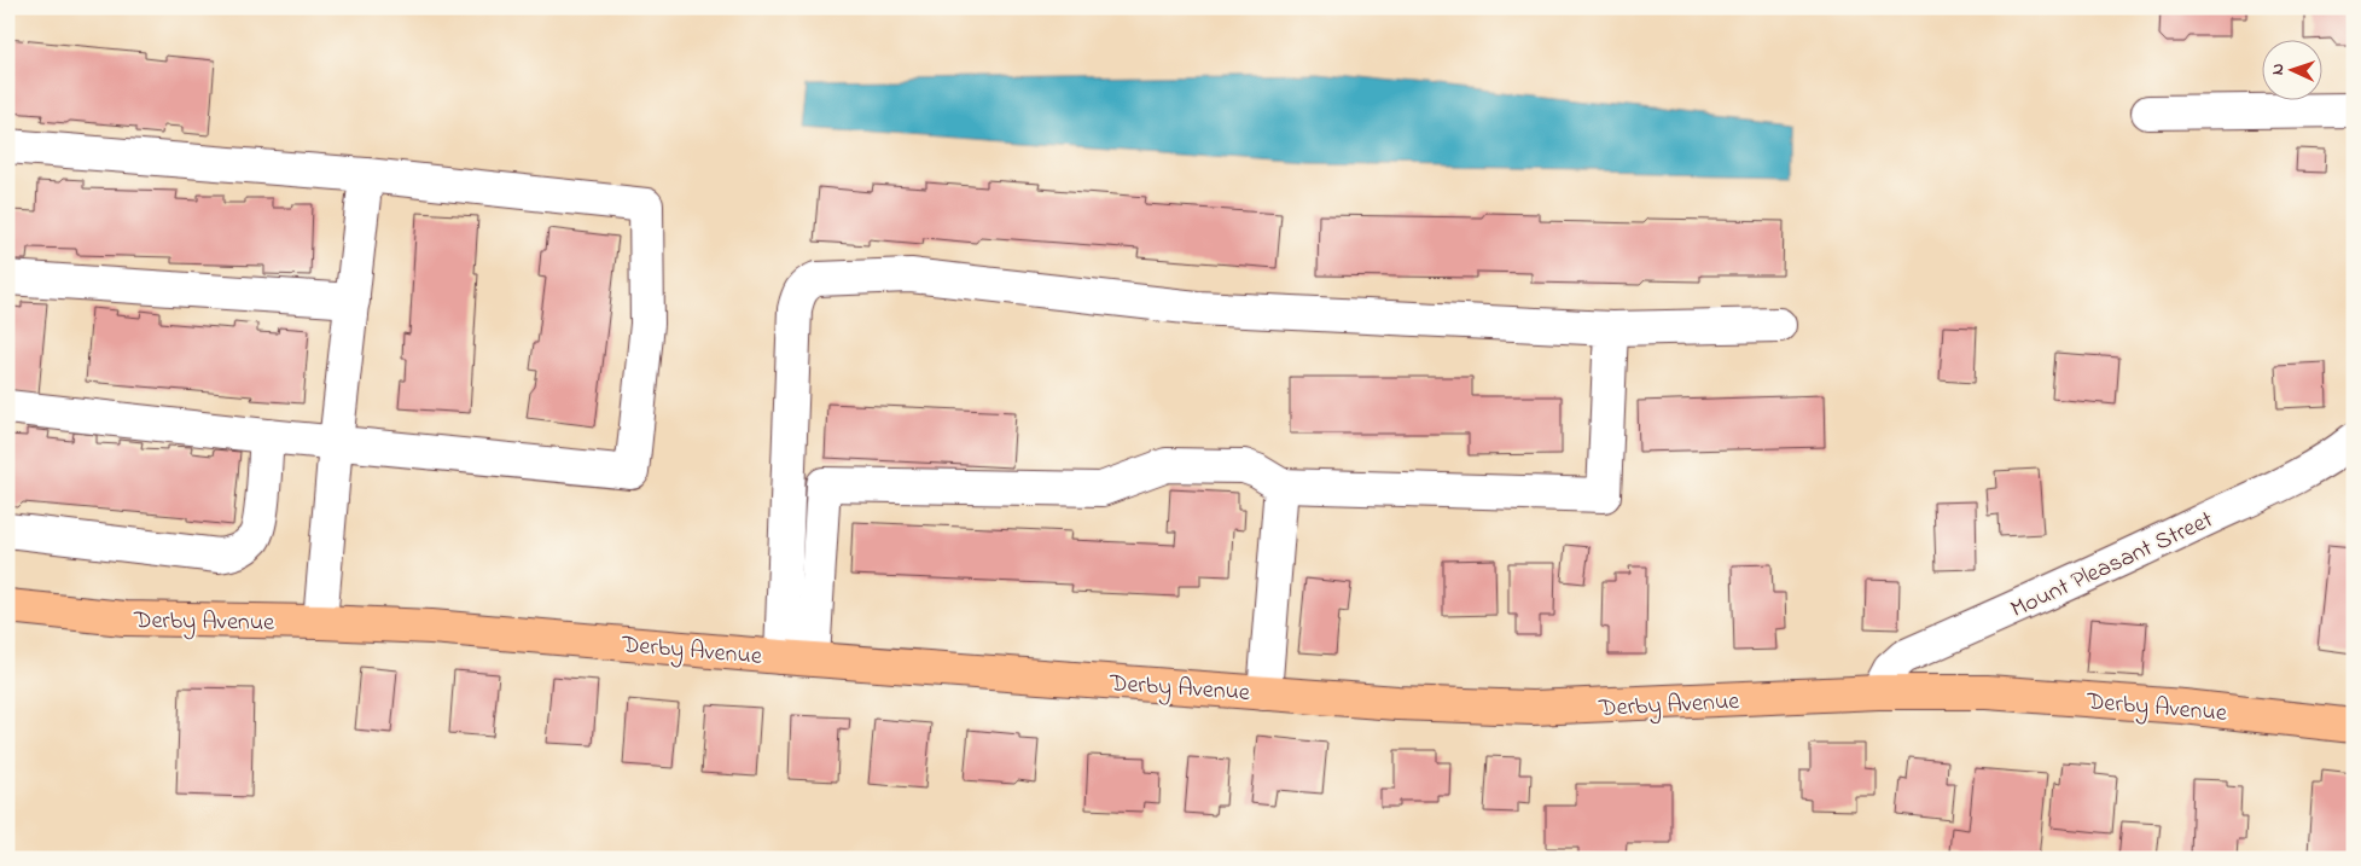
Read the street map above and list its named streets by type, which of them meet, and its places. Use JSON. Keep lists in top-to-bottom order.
{
  "streets": {
    "main road": ["Derby Avenue"],
    "street": ["Mount Pleasant Street"]
  },
  "crossings": [
    ["Mount Pleasant Street", "Derby Avenue"]
  ],
  "north": "left"
}
